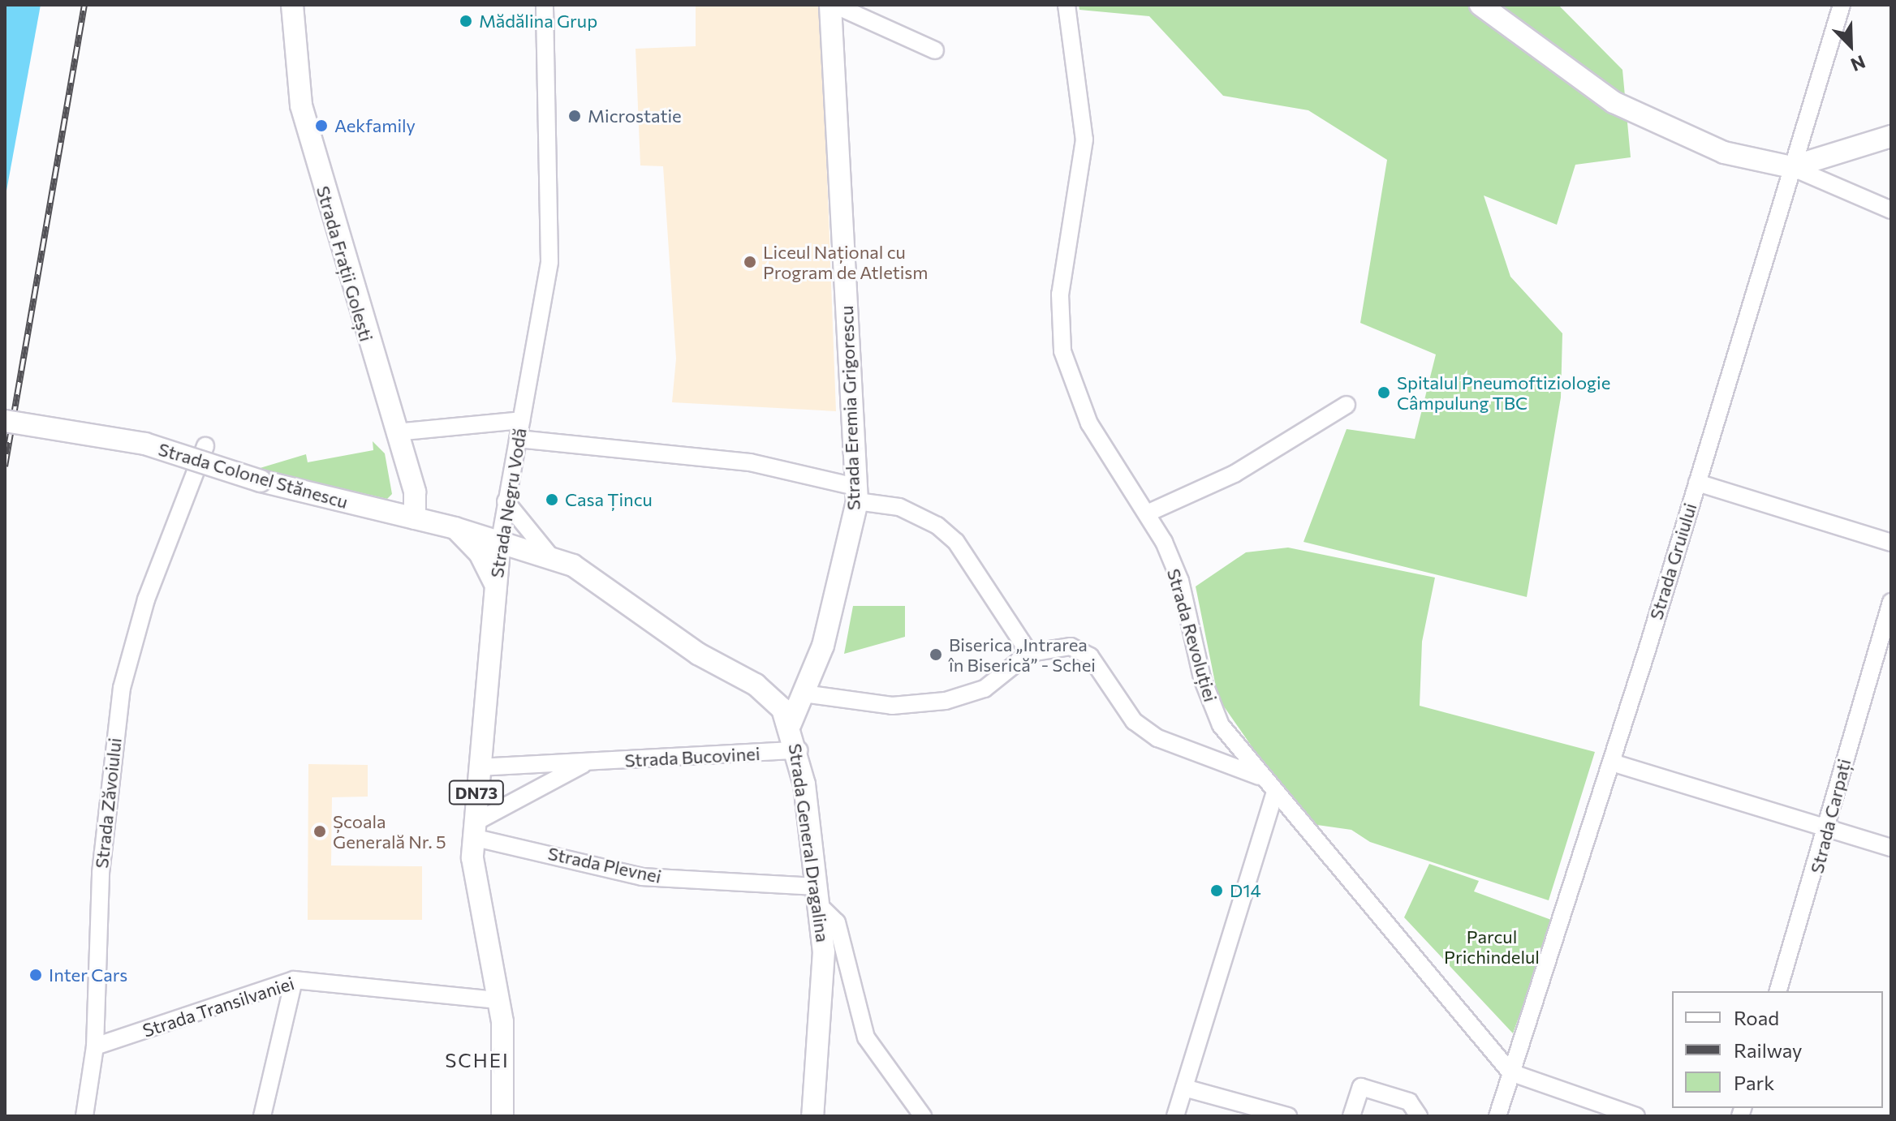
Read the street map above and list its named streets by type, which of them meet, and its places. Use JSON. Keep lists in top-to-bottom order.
{
  "streets": {
    "main road": [
      "Strada Frații Golești",
      "Strada Eremia Grigorescu",
      "Strada Colonel Stănescu",
      "Strada Negru Vodă",
      "DN73",
      "Strada General Dragalina"
    ],
    "street": [
      "Strada Gruiului",
      "Strada Revoluției",
      "Strada Bucovinei",
      "Strada Zăvoiului",
      "Strada Carpați",
      "Strada Plevnei",
      "Strada Transilvaniei"
    ]
  },
  "crossings": [
    ["Strada Frații Golești", "Strada Colonel Stănescu"],
    ["Strada Eremia Grigorescu", "Strada General Dragalina"],
    ["Strada Colonel Stănescu", "Strada Negru Vodă"],
    ["Strada Colonel Stănescu", "Strada General Dragalina"],
    ["Strada Negru Vodă", "Strada Bucovinei"],
    ["Strada Negru Vodă", "DN73"],
    ["Strada Negru Vodă", "Strada General Dragalina"],
    ["Strada Negru Vodă", "Strada Plevnei"],
    ["Strada Negru Vodă", "Strada Transilvaniei"],
    ["Strada Gruiului", "Strada Revoluției"],
    ["Strada Bucovinei", "Strada General Dragalina"],
    ["Strada Bucovinei", "Strada Plevnei"],
    ["DN73", "Strada Transilvaniei"],
    ["Strada Zăvoiului", "Strada Transilvaniei"],
    ["Strada General Dragalina", "Strada Plevnei"]
  ],
  "districts": ["SCHEI"],
  "parks": ["Parcul Prichindelul"],
  "places": [
    "Mădălina Grup",
    "Microstatie",
    "Aekfamily",
    "Liceul Național cu Program de Atletism",
    "Spitalul Pneumoftiziologie Câmpulung TBC",
    "Casa Țincu",
    "Biserica „Intrarea în Biserică” - Schei",
    "Școala Generală Nr. 5",
    "D14",
    "Inter Cars"
  ],
  "legend": ["Road", "Railway", "Park"],
  "north": "bottom right"
}
